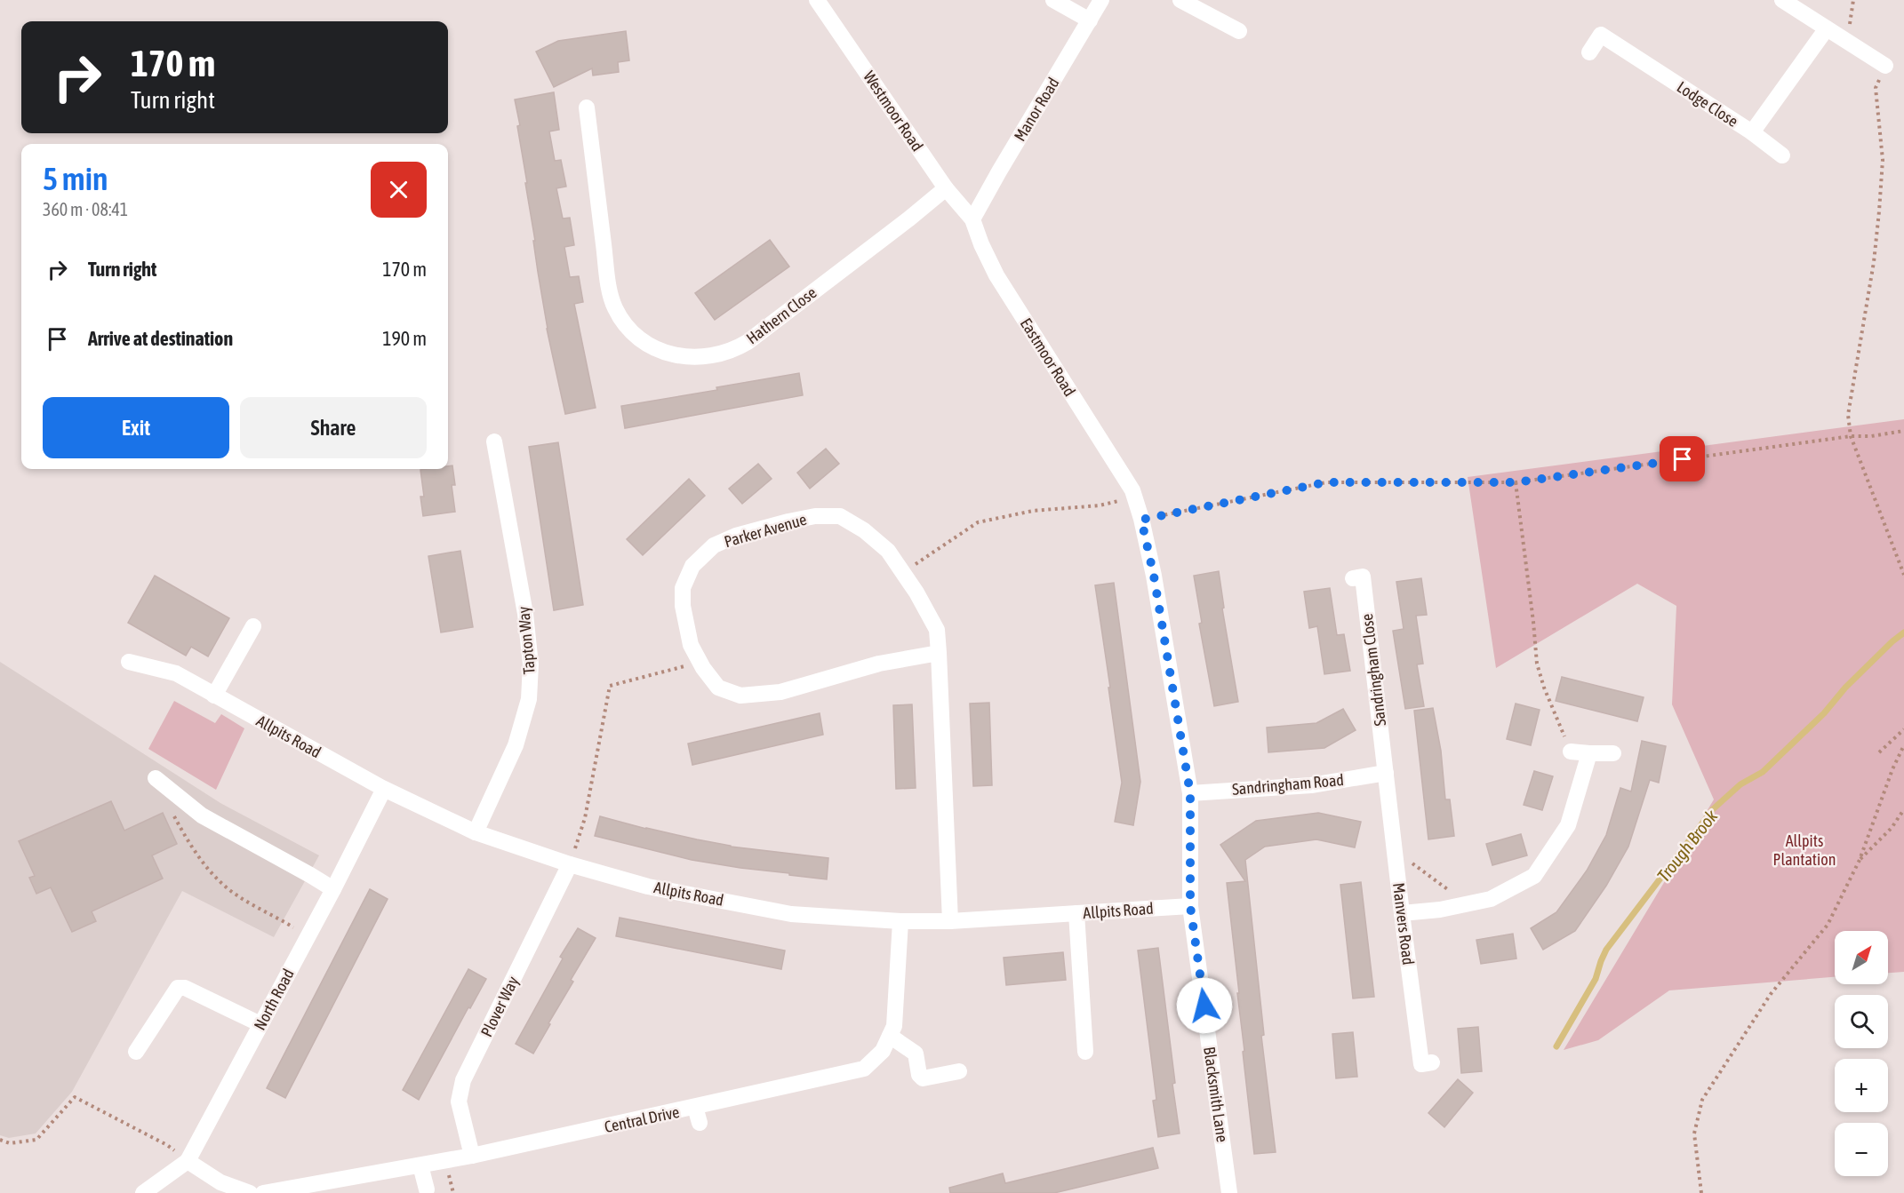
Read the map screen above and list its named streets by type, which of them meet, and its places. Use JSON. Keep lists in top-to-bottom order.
{
  "streets": {
    "street": [
      "Lodge Close",
      "Manor Road",
      "Westmoor Road",
      "Hathern Close",
      "Eastmoor Road",
      "Parker Avenue",
      "Tapton Way",
      "Sandringham Close",
      "Allpits Road",
      "Sandringham Road",
      "Manvers Road",
      "North Road",
      "Plover Way",
      "Blacksmith Lane",
      "Central Drive"
    ]
  },
  "crossings": [
    ["Manor Road", "Westmoor Road"],
    ["Manor Road", "Eastmoor Road"],
    ["Westmoor Road", "Hathern Close"],
    ["Westmoor Road", "Eastmoor Road"],
    ["Eastmoor Road", "Blacksmith Lane"],
    ["Parker Avenue", "Allpits Road"],
    ["Tapton Way", "Allpits Road"],
    ["Sandringham Close", "Sandringham Road"],
    ["Sandringham Close", "Manvers Road"],
    ["Allpits Road", "North Road"],
    ["Allpits Road", "Plover Way"],
    ["Allpits Road", "Blacksmith Lane"],
    ["Allpits Road", "Central Drive"],
    ["Sandringham Road", "Manvers Road"],
    ["Sandringham Road", "Blacksmith Lane"],
    ["Plover Way", "Central Drive"]
  ],
  "water": ["Trough Brook"],
  "parks": ["Allpits Plantation"],
  "north": "top right",
  "page": {
    "turn": ["170 m", "Turn right"],
    "heading": ["5 min", "360 m · 08:41"],
    "list": [
      {
        "name": "Turn right",
        "value": "170 m"
      },
      {
        "name": "Arrive at destination",
        "value": "190 m"
      }
    ],
    "buttons": ["Exit", "Share"],
    "map_buttons": ["+", "−"]
  }
}
